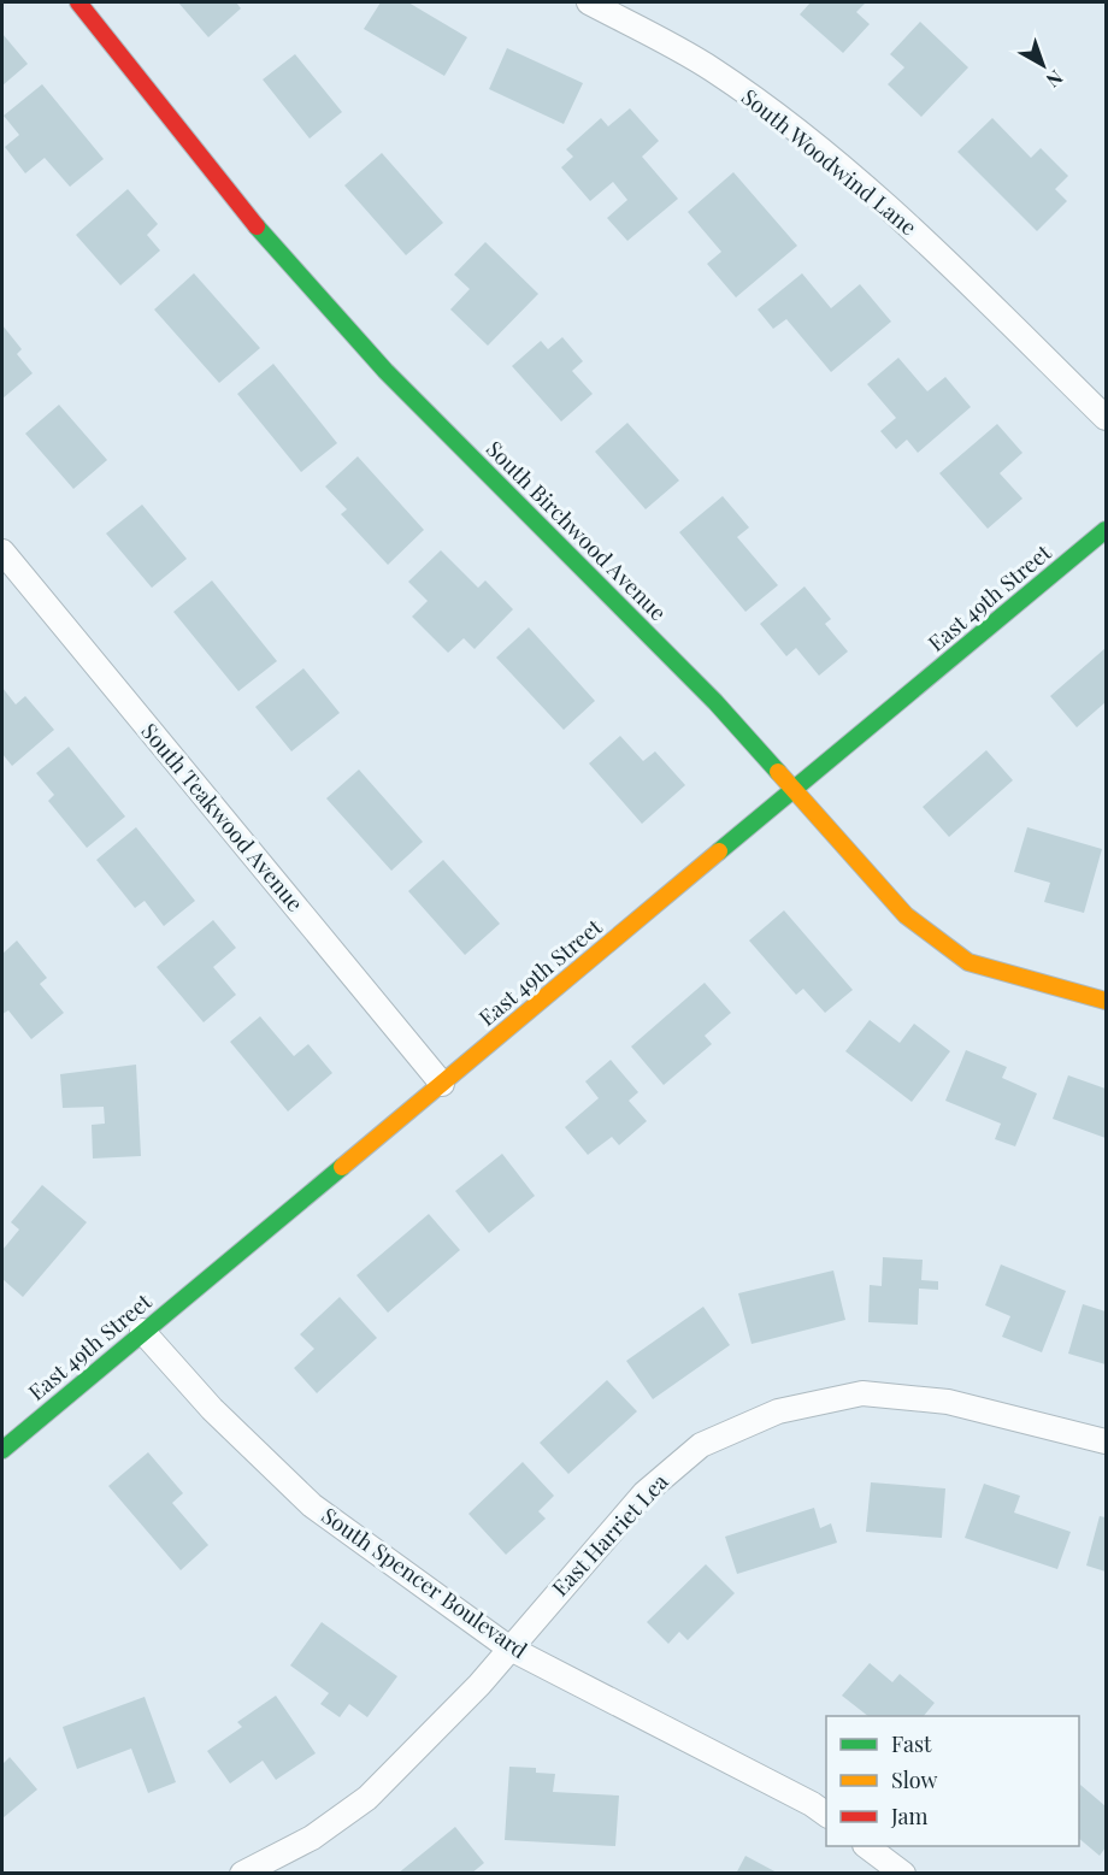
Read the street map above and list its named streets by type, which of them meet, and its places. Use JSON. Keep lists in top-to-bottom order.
{
  "streets": {
    "street": [
      "South Woodwind Lane",
      "South Birchwood Avenue",
      "East 49th Street",
      "South Teakwood Avenue",
      "East Harriet Lea",
      "South Spencer Boulevard"
    ]
  },
  "crossings": [
    ["South Birchwood Avenue", "East 49th Street"],
    ["East 49th Street", "South Teakwood Avenue"],
    ["East 49th Street", "South Spencer Boulevard"],
    ["East Harriet Lea", "South Spencer Boulevard"]
  ],
  "legend": ["Fast", "Slow", "Jam"],
  "north": "bottom right"
}
